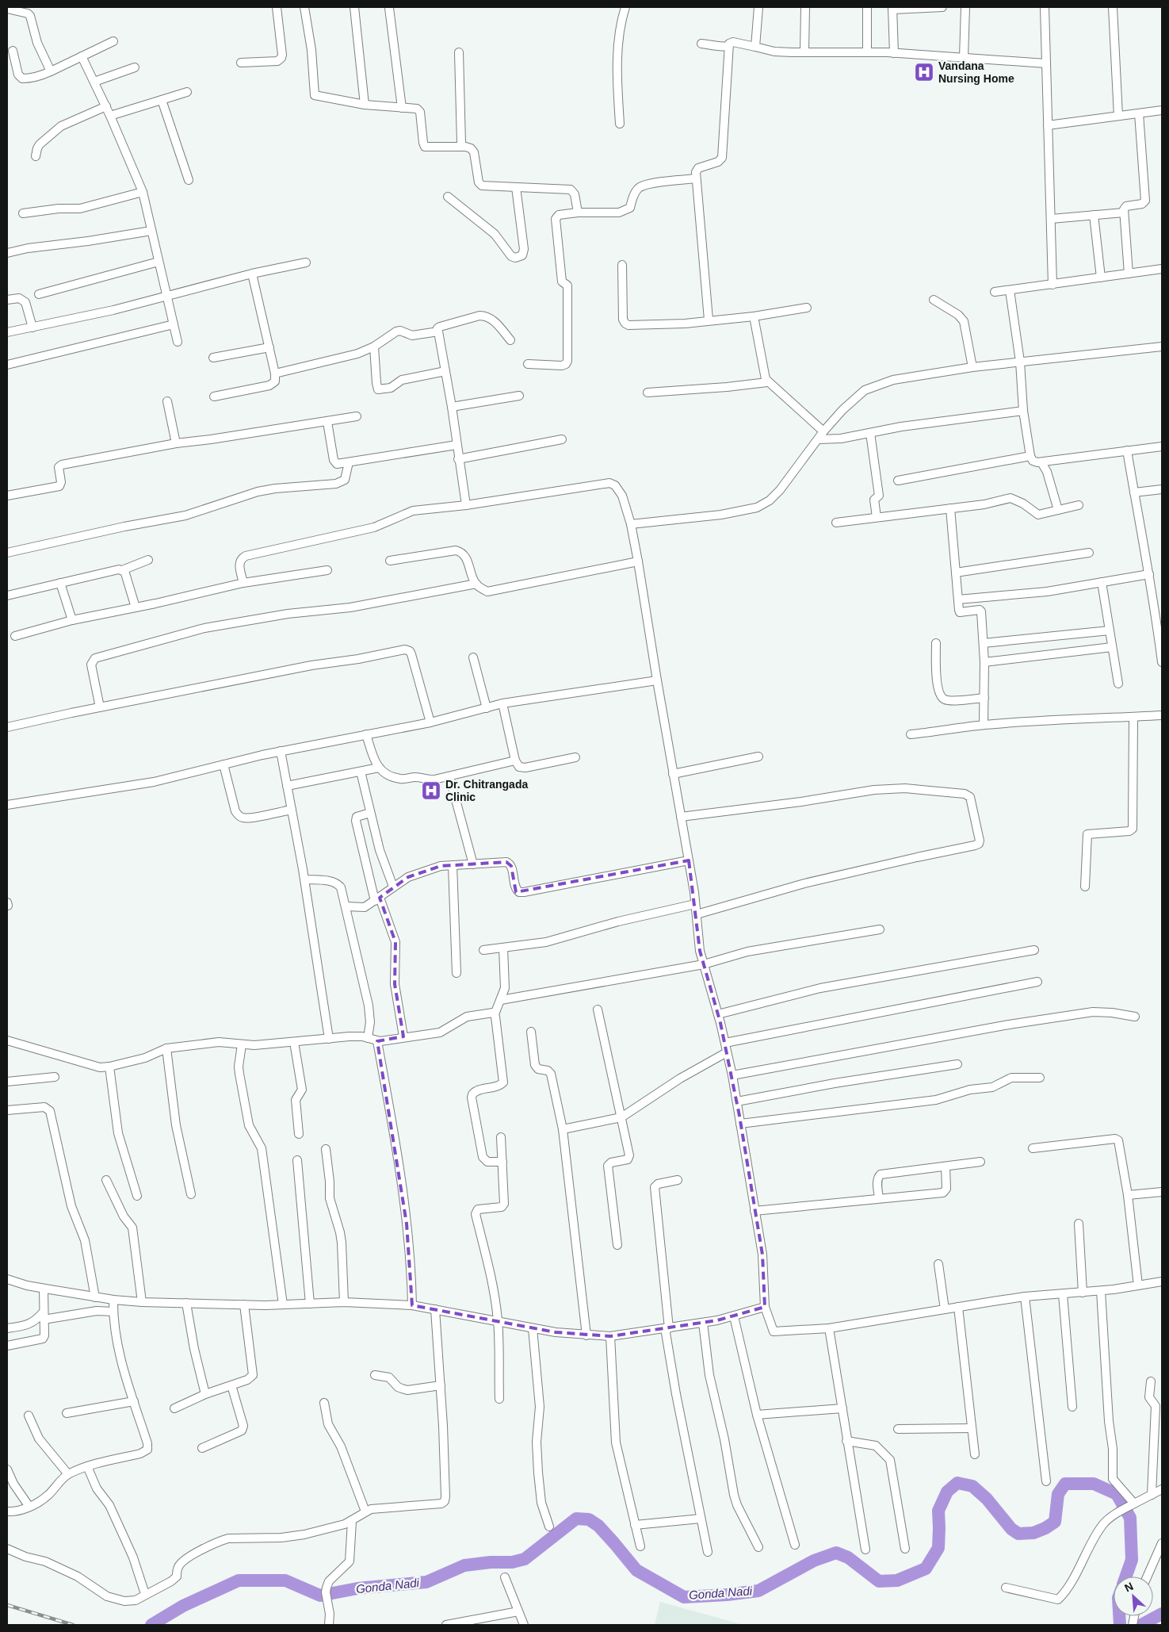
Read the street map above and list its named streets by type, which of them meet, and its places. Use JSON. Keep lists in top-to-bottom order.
{
  "water": ["Gonda Nadi"],
  "places": {
    "hospital": ["Vandana Nursing Home", "Dr. Chitrangada Clinic"]
  },
  "north": "top left"
}
